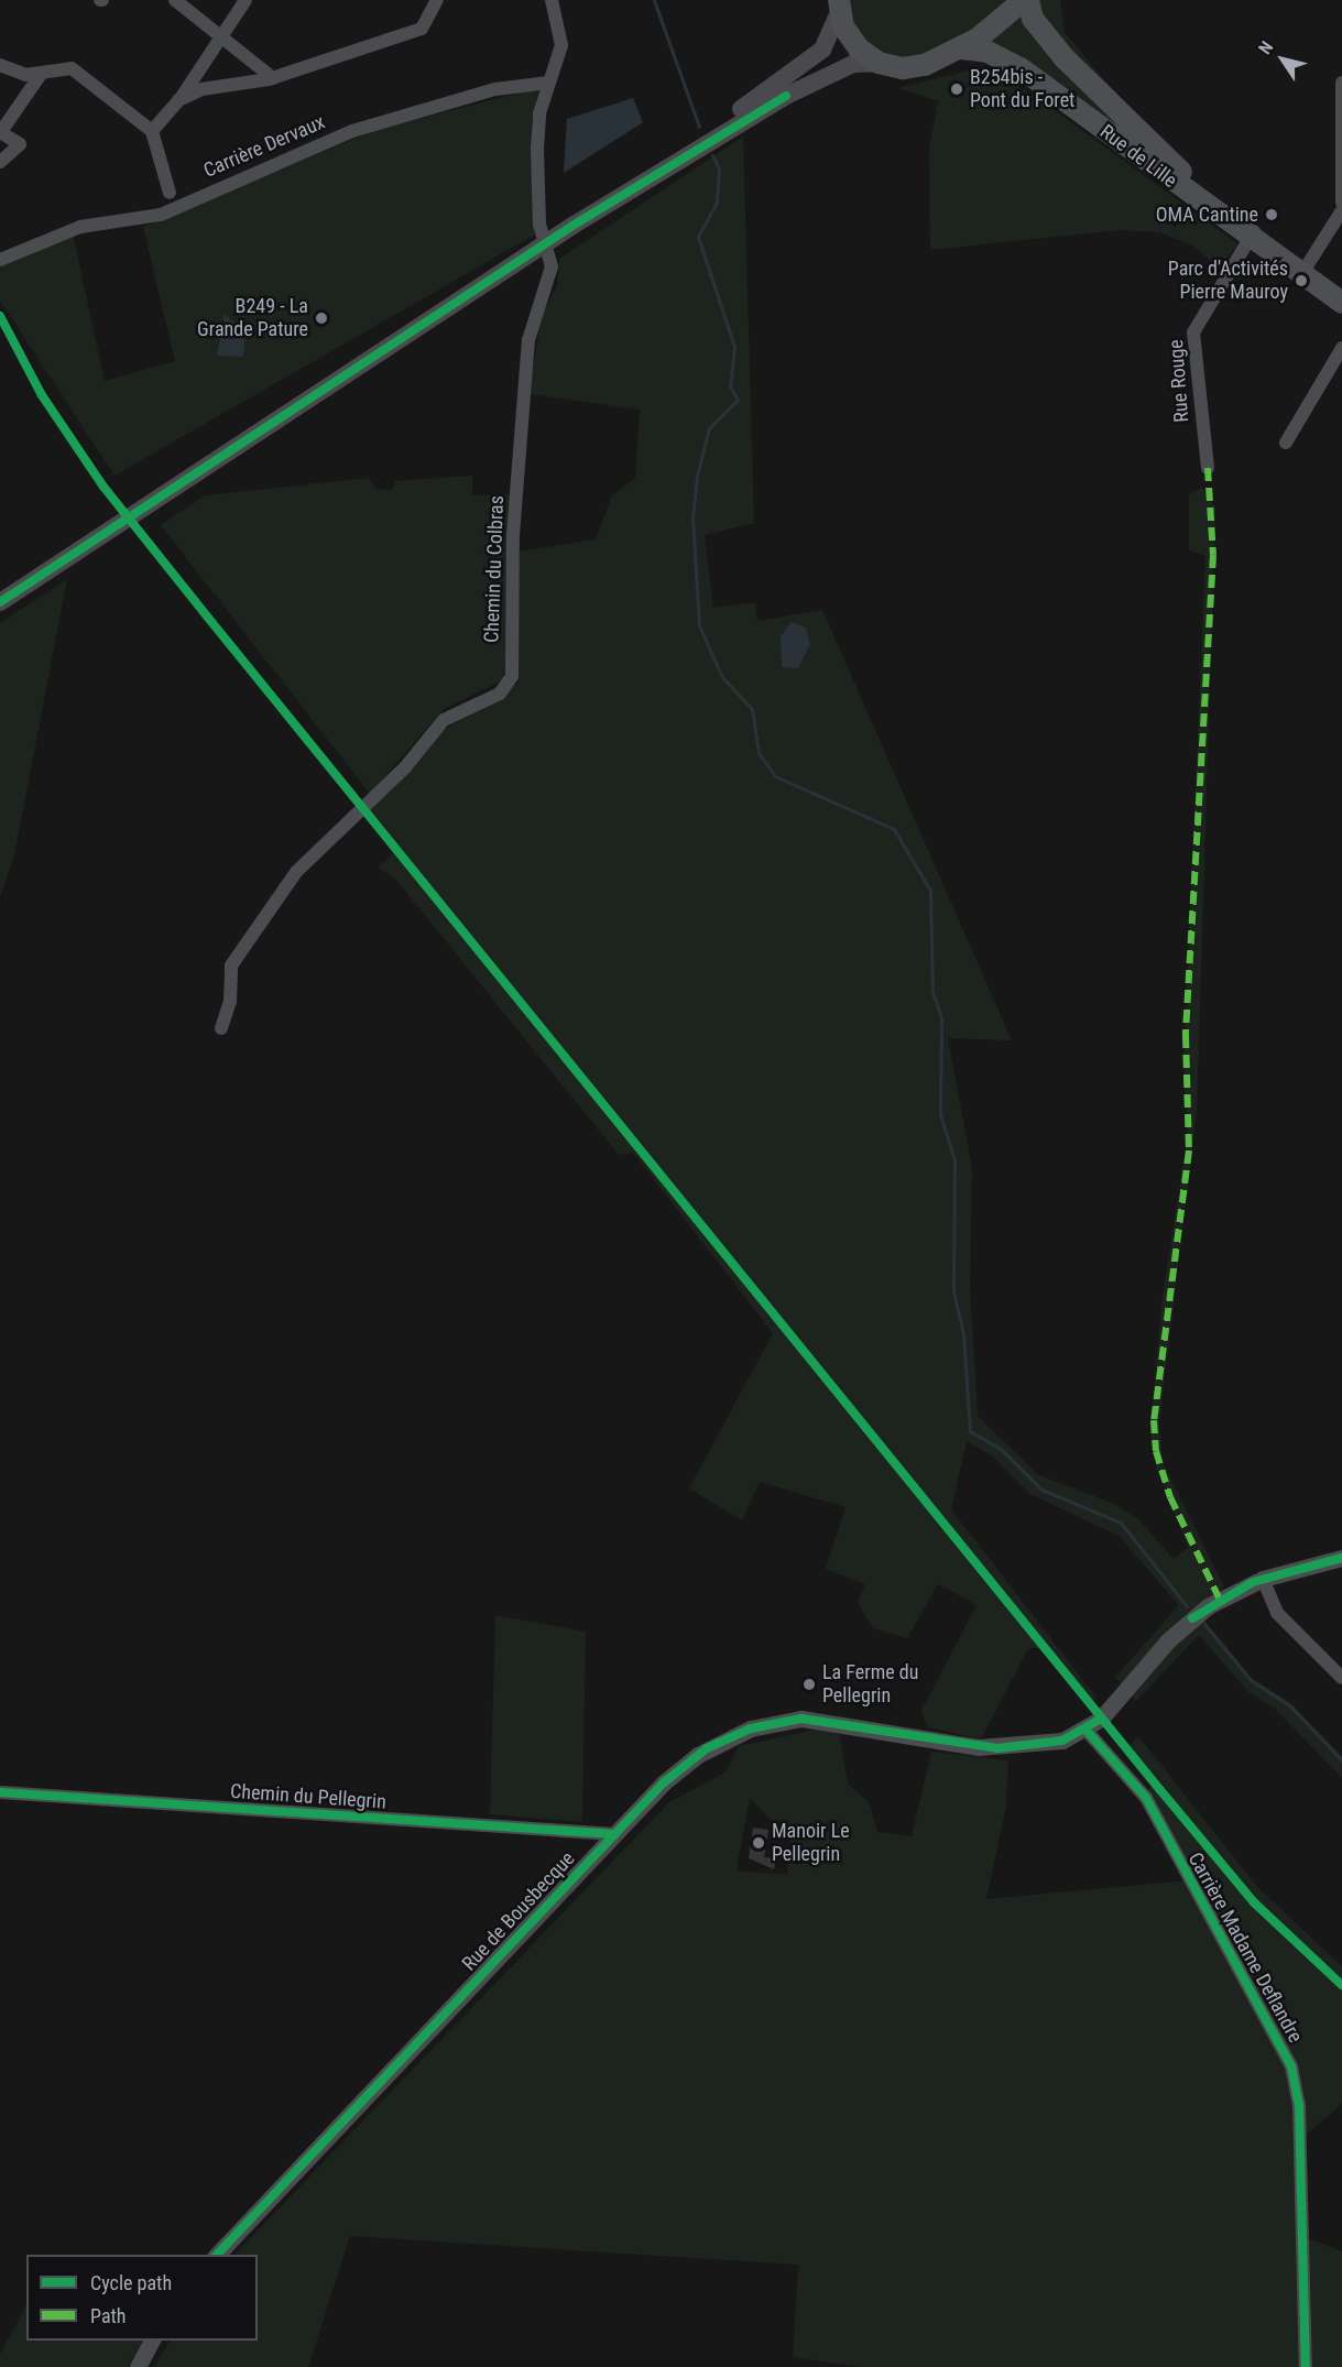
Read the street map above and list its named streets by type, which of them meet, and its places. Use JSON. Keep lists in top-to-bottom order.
{
  "streets": {
    "main road": ["Rue de Lille"],
    "street": [
      "Carrière Dervaux",
      "Rue Rouge",
      "Chemin du Colbras",
      "Chemin du Pellegrin",
      "Rue de Bousbecque",
      "Carrière Madame Deflandre"
    ]
  },
  "crossings": [
    ["Carrière Dervaux", "Chemin du Colbras"],
    ["Rue de Lille", "Rue Rouge"],
    ["Chemin du Pellegrin", "Rue de Bousbecque"],
    ["Rue de Bousbecque", "Carrière Madame Deflandre"]
  ],
  "places": [
    "B254bis - Pont du Foret",
    "OMA Cantine",
    "Parc d'Activités Pierre Mauroy",
    "B249 - La Grande Pature",
    "La Ferme du Pellegrin",
    "Manoir Le Pellegrin"
  ],
  "legend": ["Cycle path", "Path"],
  "north": "top left"
}
